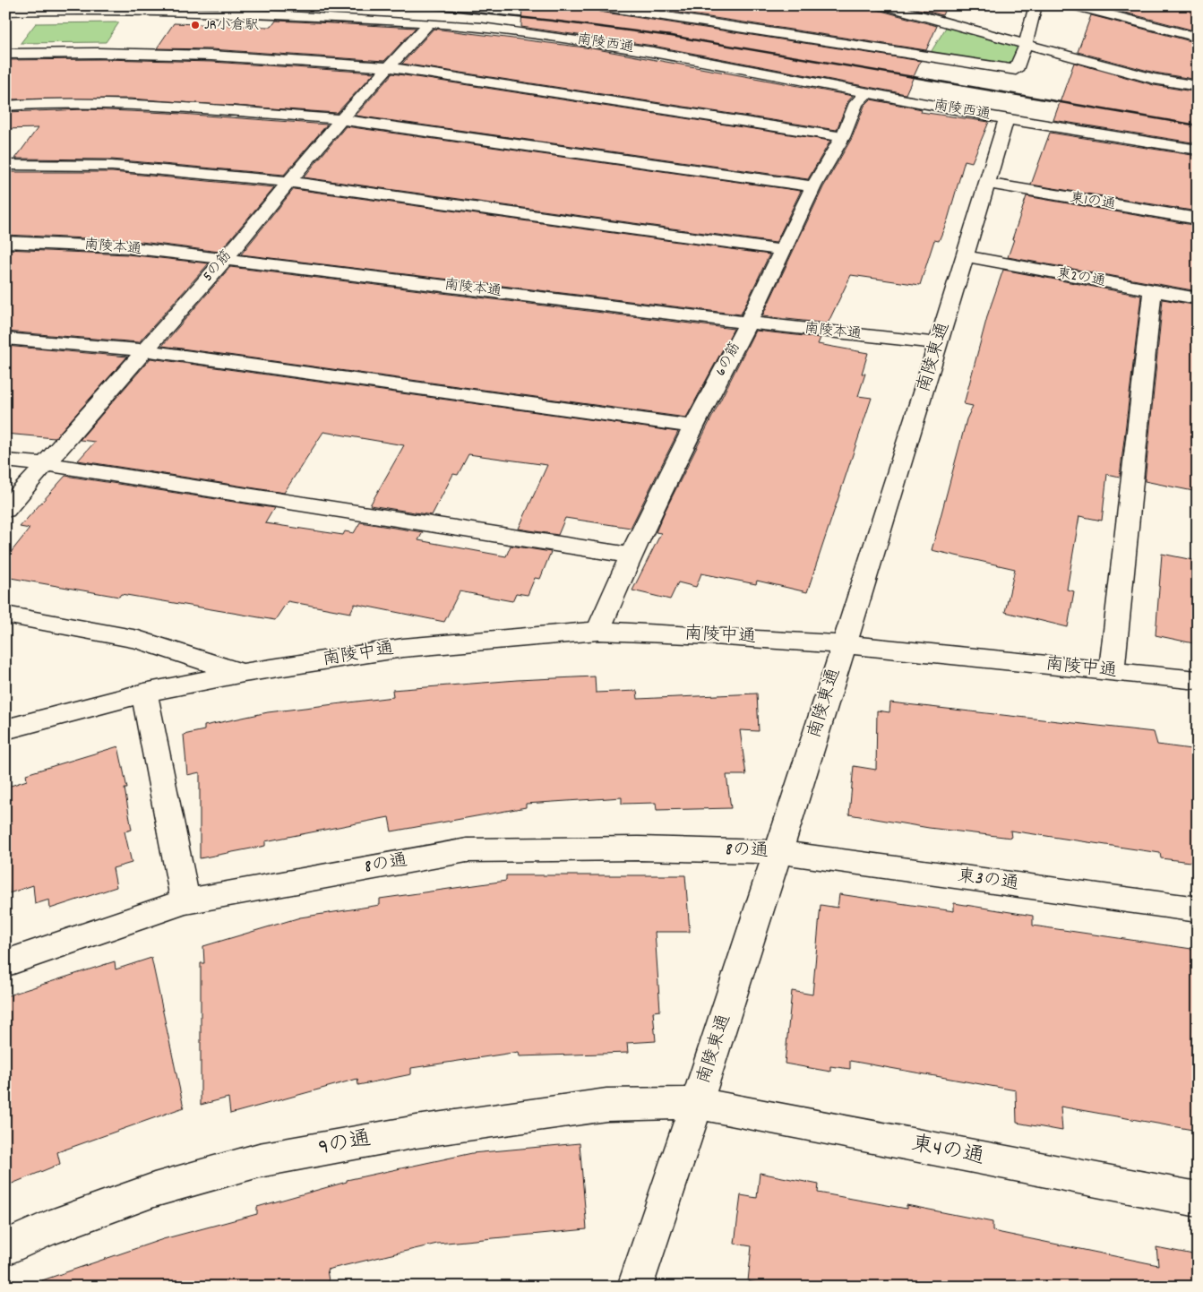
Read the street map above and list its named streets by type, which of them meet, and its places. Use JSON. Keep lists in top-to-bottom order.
{
  "streets": {
    "street": [
      "南陵西通",
      "東1の通",
      "南陵本通",
      "5の筋",
      "東2の通",
      "南陵東通",
      "6の筋",
      "南陵中通",
      "8の通",
      "東3の通",
      "9の通",
      "東4の通"
    ]
  },
  "crossings": [
    ["南陵西通", "5の筋"],
    ["南陵西通", "南陵東通"],
    ["南陵西通", "6の筋"],
    ["東1の通", "南陵東通"],
    ["南陵本通", "5の筋"],
    ["南陵本通", "南陵東通"],
    ["南陵本通", "6の筋"],
    ["東2の通", "南陵東通"],
    ["南陵東通", "南陵中通"],
    ["南陵東通", "8の通"],
    ["南陵東通", "東3の通"],
    ["南陵東通", "9の通"],
    ["南陵東通", "東4の通"],
    ["6の筋", "南陵中通"],
    ["8の通", "東3の通"],
    ["9の通", "東4の通"]
  ],
  "places": ["JR小倉駅"]
}
